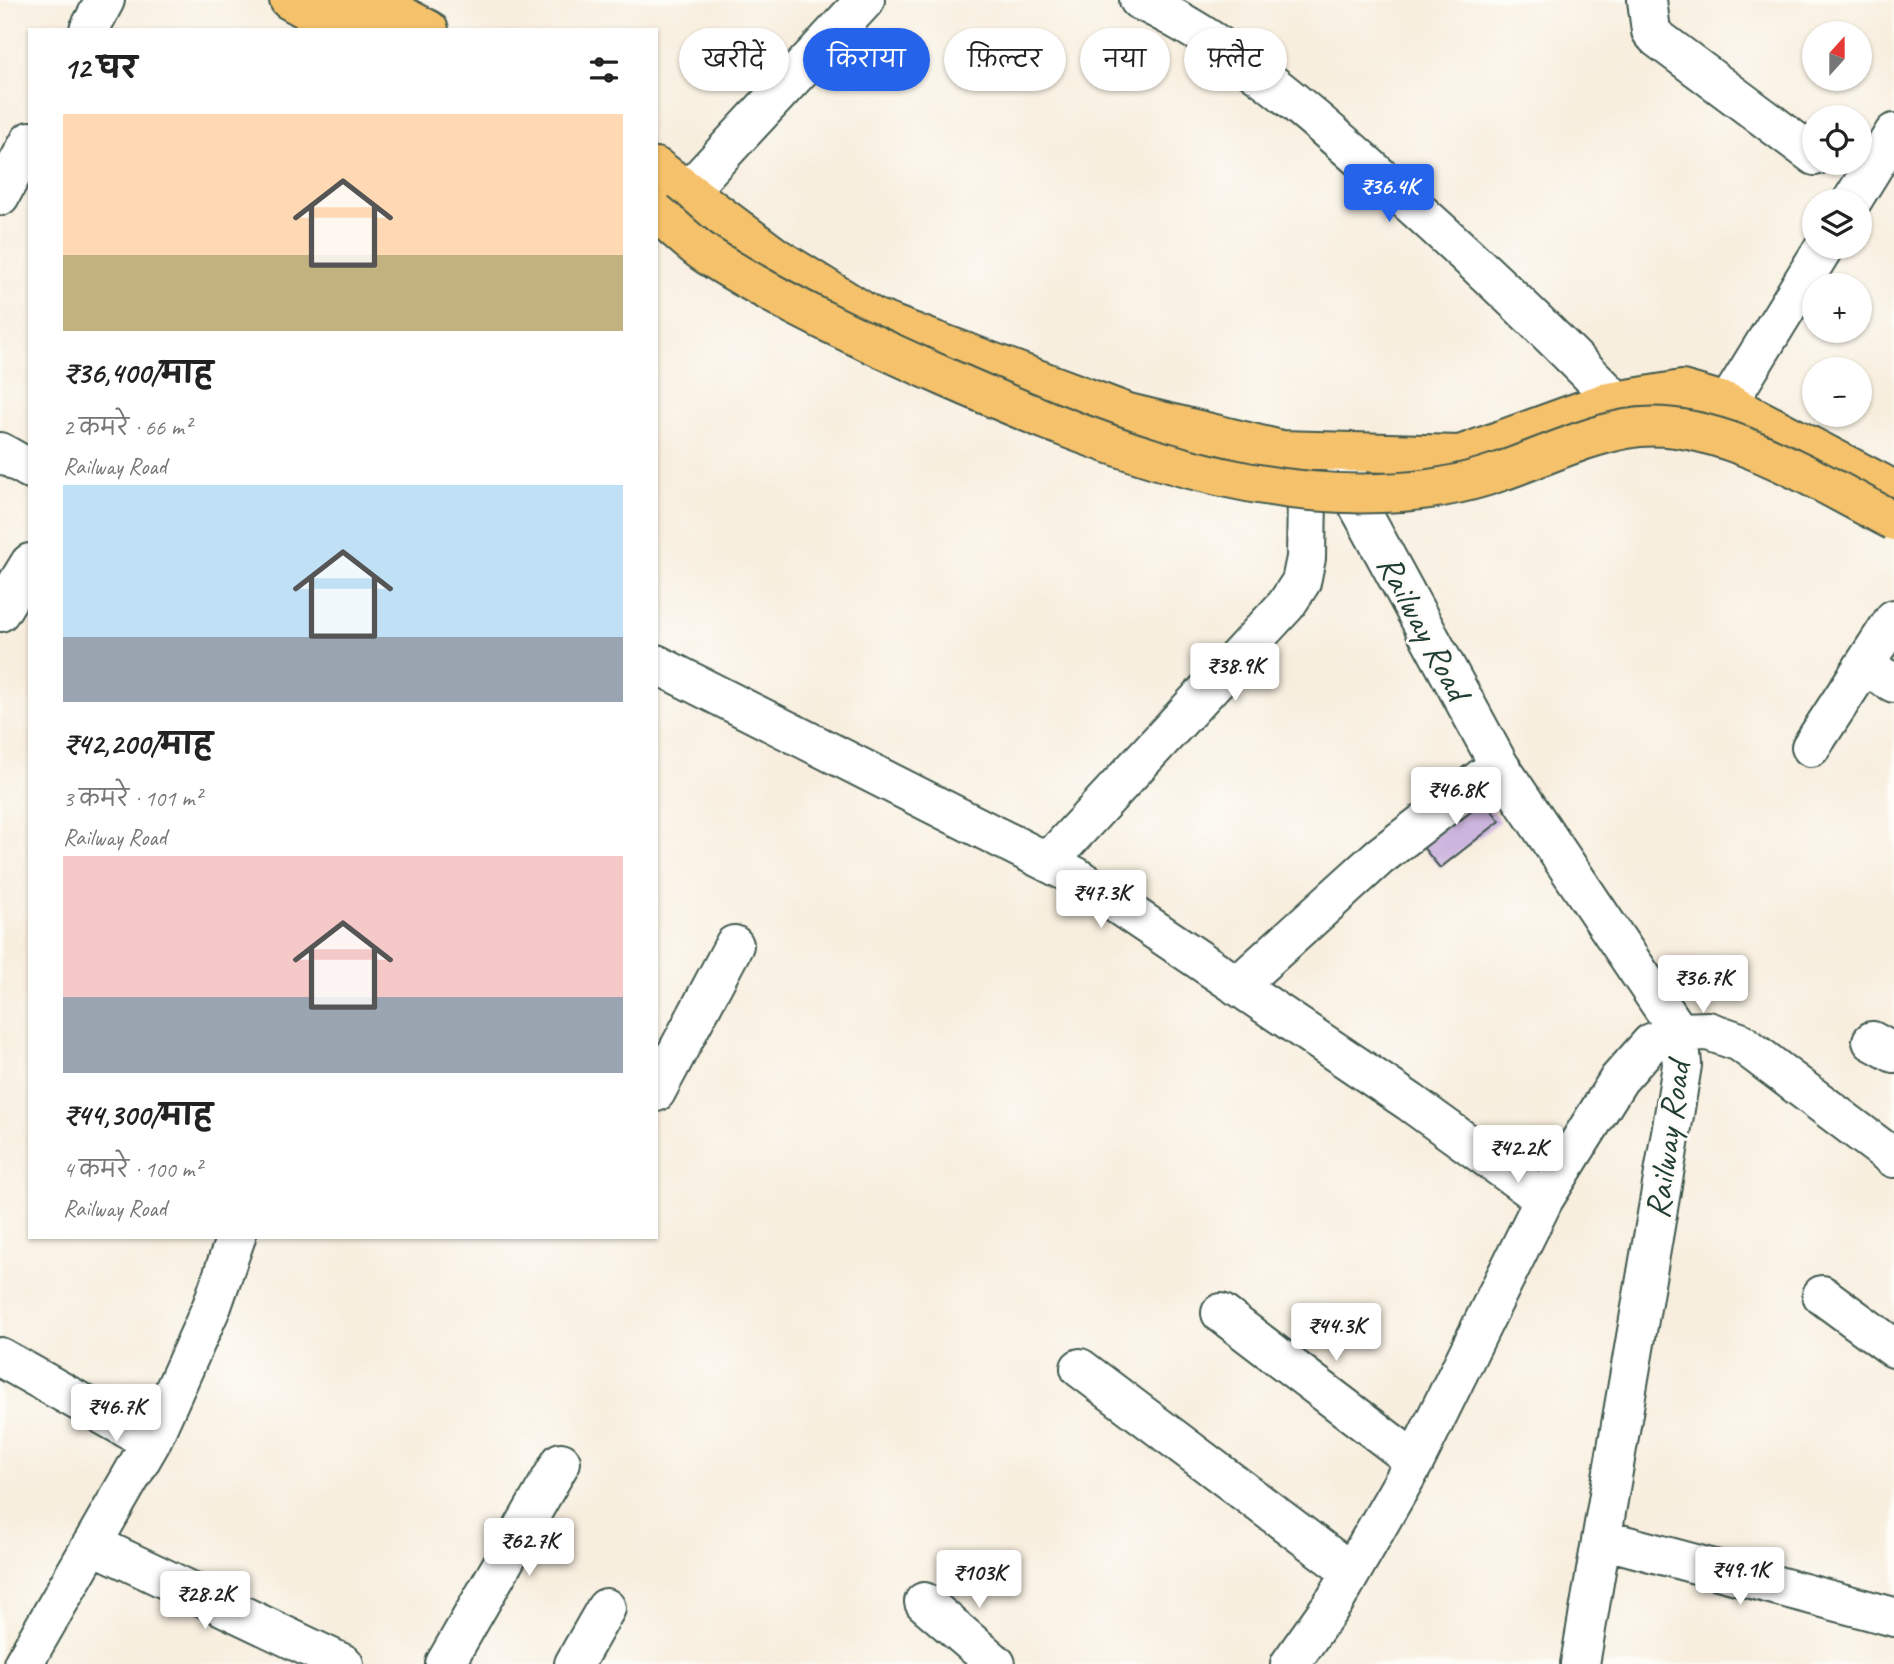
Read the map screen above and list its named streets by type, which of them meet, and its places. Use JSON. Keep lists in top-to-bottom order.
{
  "streets": {
    "street": ["Railway Road"]
  },
  "north": "top",
  "page": {
    "map_buttons": ["+", "−"],
    "chip": [
      "खरीदें",
      "किराया",
      "फ़िल्टर",
      "नया",
      "फ़्लैट"
    ],
    "heading": "12 घर",
    "list": [
      {
        "name": "₹36,400/माह",
        "note": "2 कमरे · 66 m² · Railway Road"
      },
      {
        "name": "₹42,200/माह",
        "note": "3 कमरे · 101 m² · Railway Road"
      },
      {
        "name": "₹44,300/माह",
        "note": "4 कमरे · 100 m² · Railway Road"
      }
    ],
    "price": [
      "₹36.4K",
      "₹38.9K",
      "₹46.8K",
      "₹47.3K",
      "₹36.7K",
      "₹42.2K",
      "₹44.3K",
      "₹46.7K",
      "₹62.7K",
      "₹49.1K",
      "₹103K",
      "₹28.2K"
    ]
  }
}
